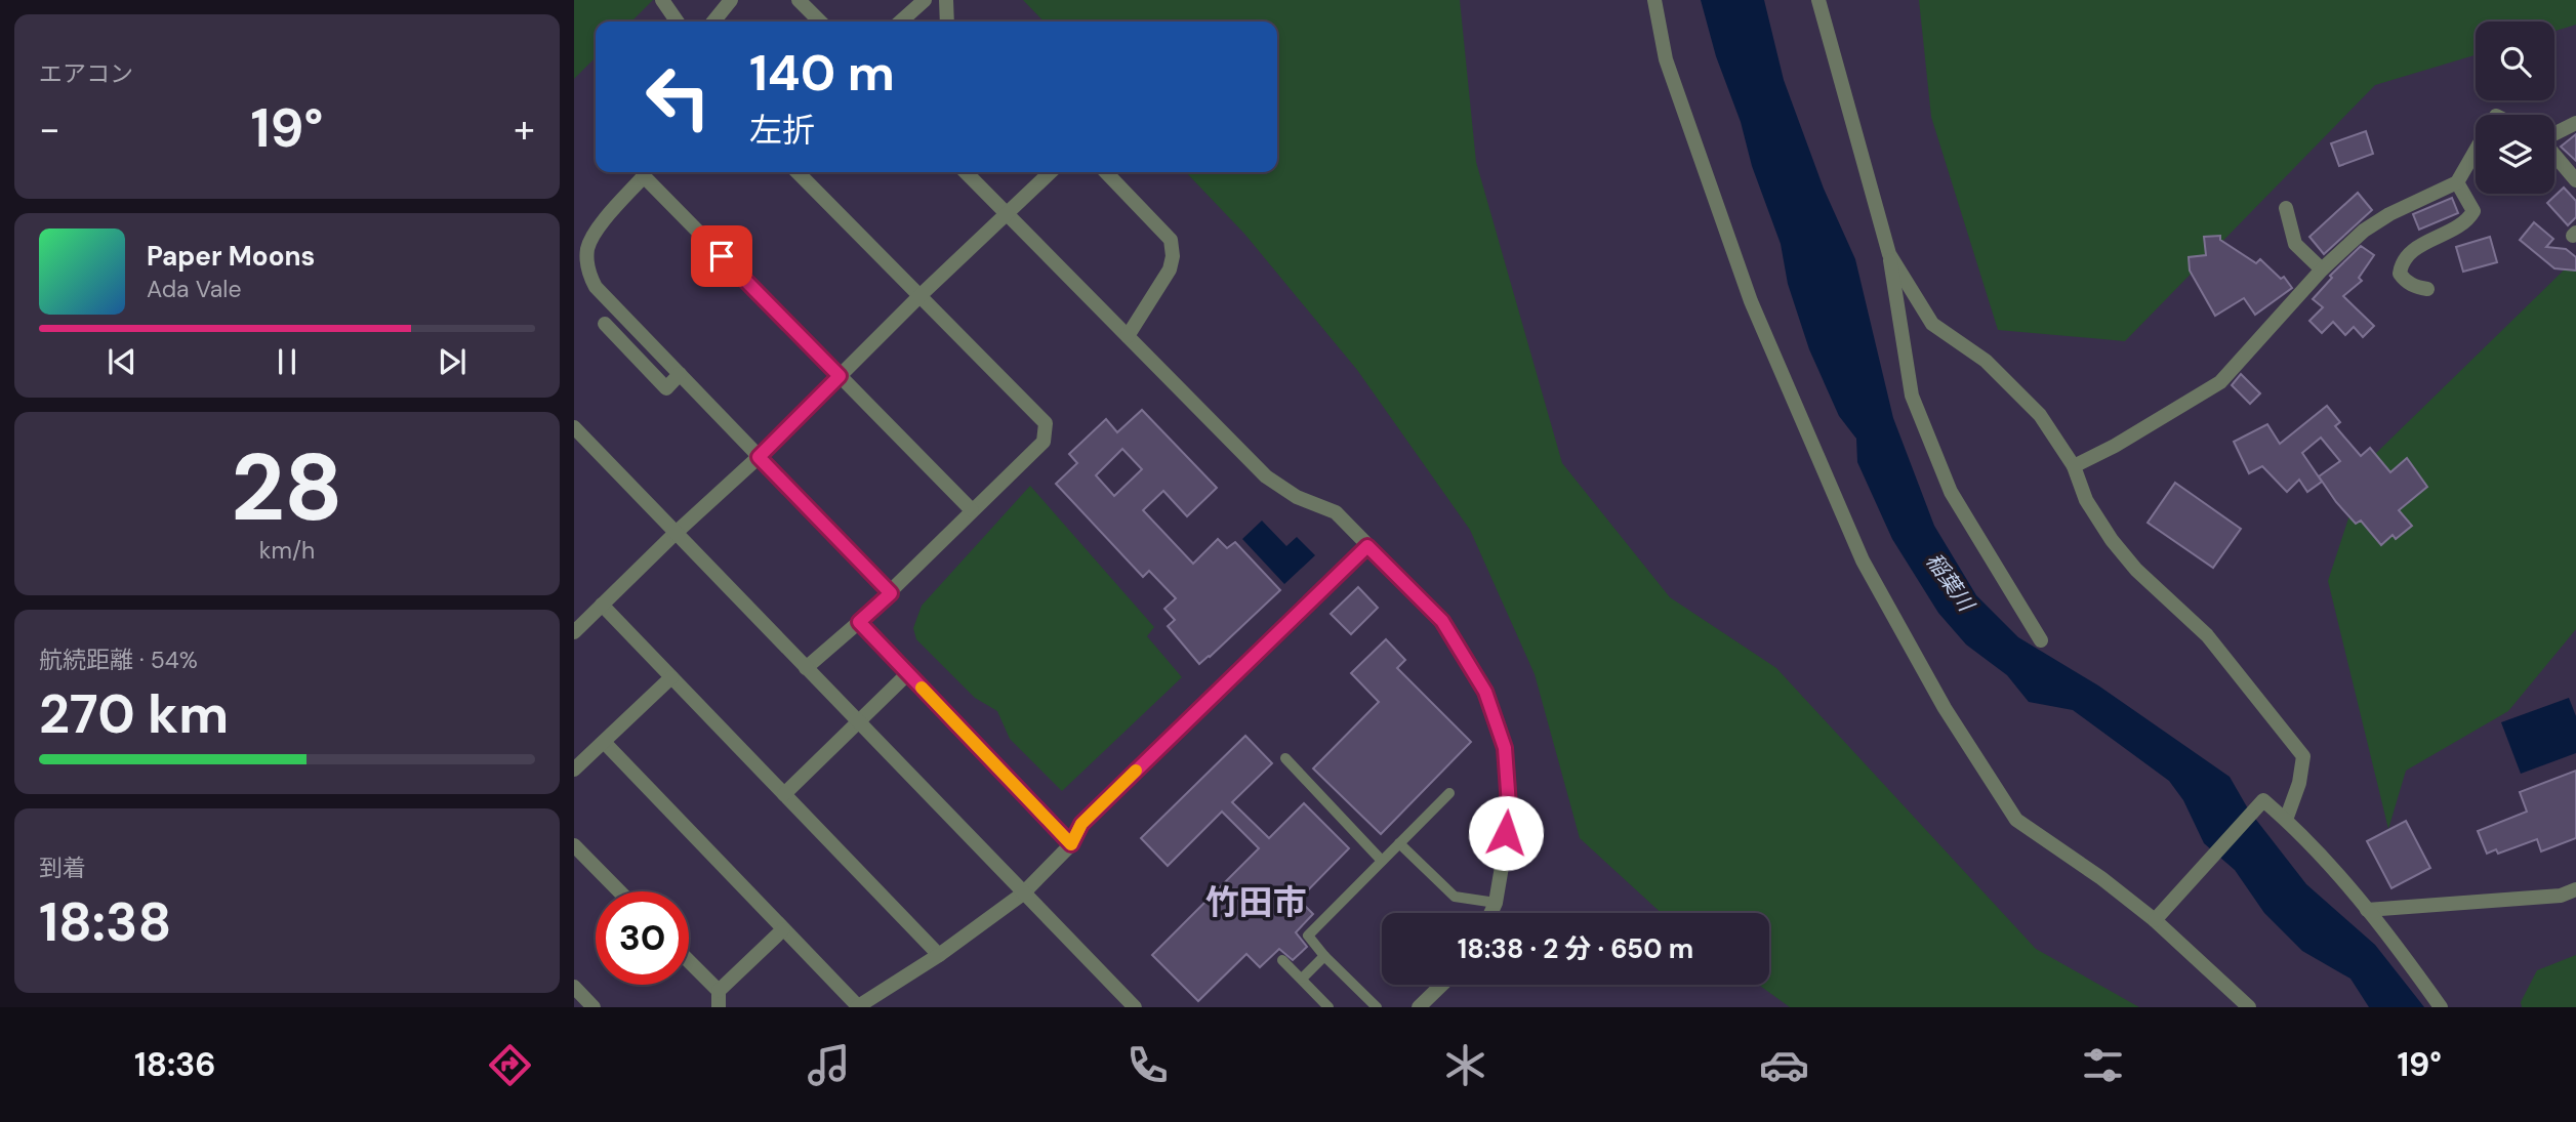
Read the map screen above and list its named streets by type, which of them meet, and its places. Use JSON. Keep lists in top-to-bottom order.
{
  "districts": ["竹田市"],
  "water": ["稲葉川"],
  "page": {
    "tile": [
      "エアコン",
      ["28", "km/h"],
      ["航続距離 · 54%", "270 km"],
      ["到着", "18:38"]
    ],
    "turn": ["140 m", "左折"],
    "heat": ["−", "19°", "+"],
    "song": ["Paper Moons", "Ada Vale"],
    "limit": "30",
    "trip": "18:38 · 2 分 · 650 m",
    "tabs": ["18:36", "19°"]
  }
}
